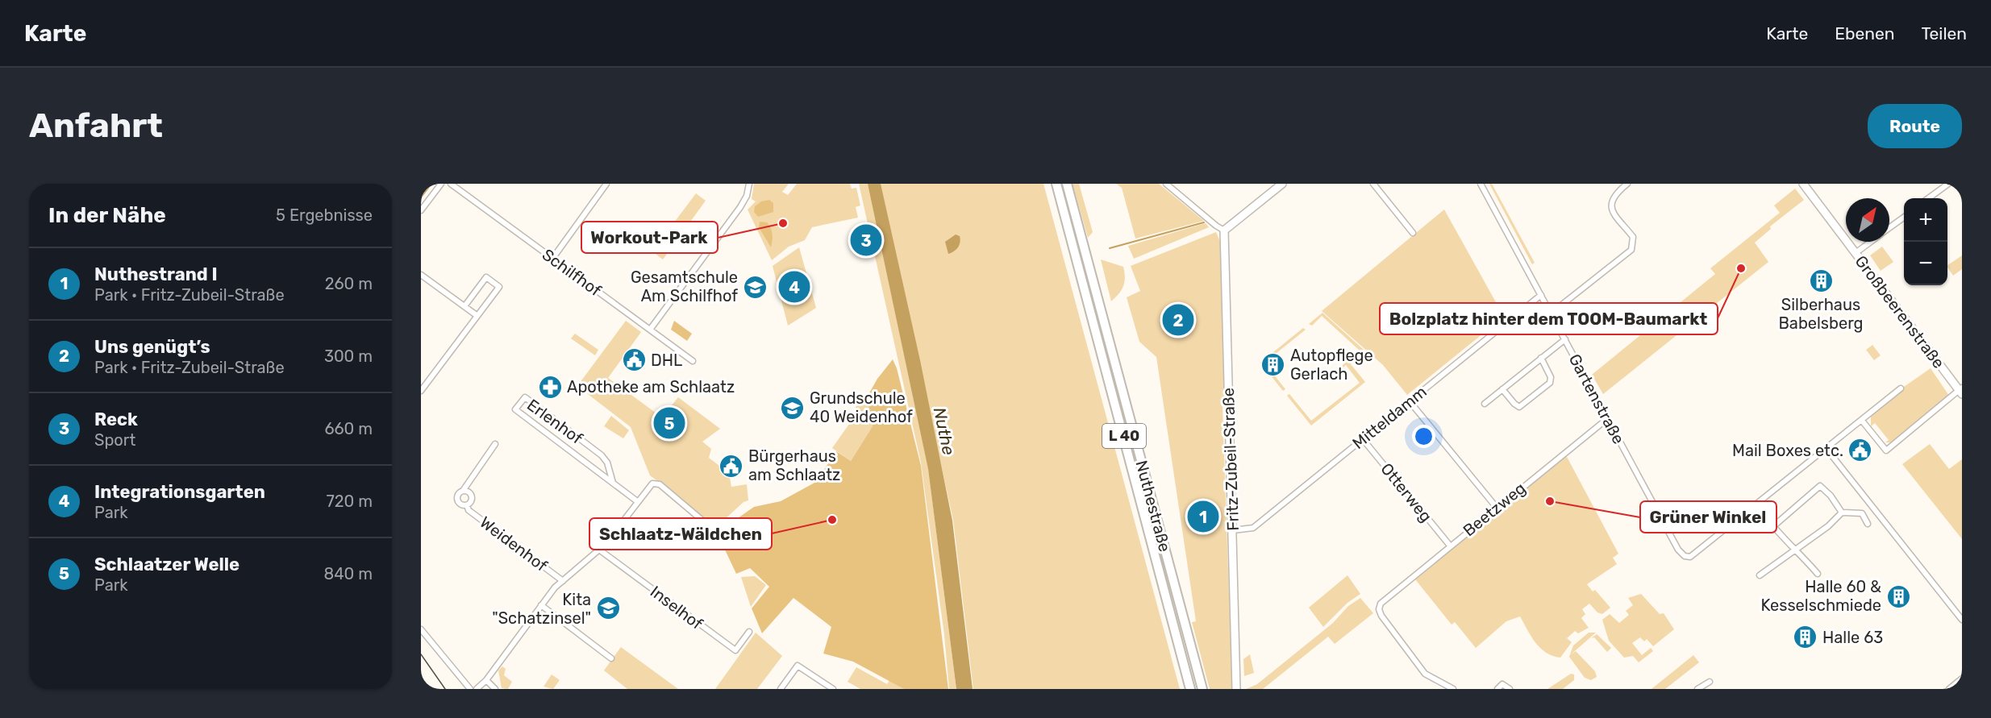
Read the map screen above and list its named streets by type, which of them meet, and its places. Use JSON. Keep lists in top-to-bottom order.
{
  "streets": {
    "highway": ["L 40", "Nuthestraße"],
    "street": [
      "Schilfhof",
      "Großbeerenstraße",
      "Gartenstraße",
      "Mitteldamm",
      "Erlenhof",
      "Fritz-Zubeil-Straße",
      "Otterweg",
      "Beetzweg",
      "Weidenhof",
      "Inselhof"
    ]
  },
  "crossings": [
    ["Gartenstraße", "Mitteldamm"],
    ["Gartenstraße", "Beetzweg"],
    ["Mitteldamm", "Fritz-Zubeil-Straße"],
    ["Mitteldamm", "Otterweg"],
    ["Otterweg", "Beetzweg"]
  ],
  "water": ["Nuthe"],
  "places": {
    "other": [
      "Workout-Park",
      "Bolzplatz hinter dem TOOM-Baumarkt",
      "Grüner Winkel",
      "Schlaatz-Wäldchen"
    ],
    "building": [
      "Silberhaus Babelsberg",
      "Autopflege Gerlach",
      "Halle 60 & Kesselschmiede",
      "Halle 63"
    ],
    "school or university": ["Gesamtschule Am Schilfhof", "Grundschule 40 Weidenhof", "Kita \"Schatzinsel\""],
    "public building": ["DHL", "Mail Boxes etc.", "Bürgerhaus am Schlaatz"],
    "pharmacy": ["Apotheke am Schlaatz"]
  },
  "north": "top right",
  "page": {
    "header": "Karte",
    "nav": ["Karte", "Ebenen", "Teilen"],
    "buttons": "Route",
    "title": "Anfahrt",
    "heading": ["In der Nähe", "5 Ergebnisse"],
    "map_buttons": ["+", "−"],
    "pins": [
      "3",
      "4",
      "2",
      "5",
      "1"
    ],
    "list": [
      {
        "mark": "1",
        "name": "Nuthestrand I",
        "note": "Park · Fritz-Zubeil-Straße",
        "value": "260 m"
      },
      {
        "mark": "2",
        "name": "Uns genügt’s",
        "note": "Park · Fritz-Zubeil-Straße",
        "value": "300 m"
      },
      {
        "mark": "3",
        "name": "Reck",
        "note": "Sport",
        "value": "660 m"
      },
      {
        "mark": "4",
        "name": "Integrationsgarten",
        "note": "Park",
        "value": "720 m"
      },
      {
        "mark": "5",
        "name": "Schlaatzer Welle",
        "note": "Park",
        "value": "840 m"
      }
    ]
  }
}
